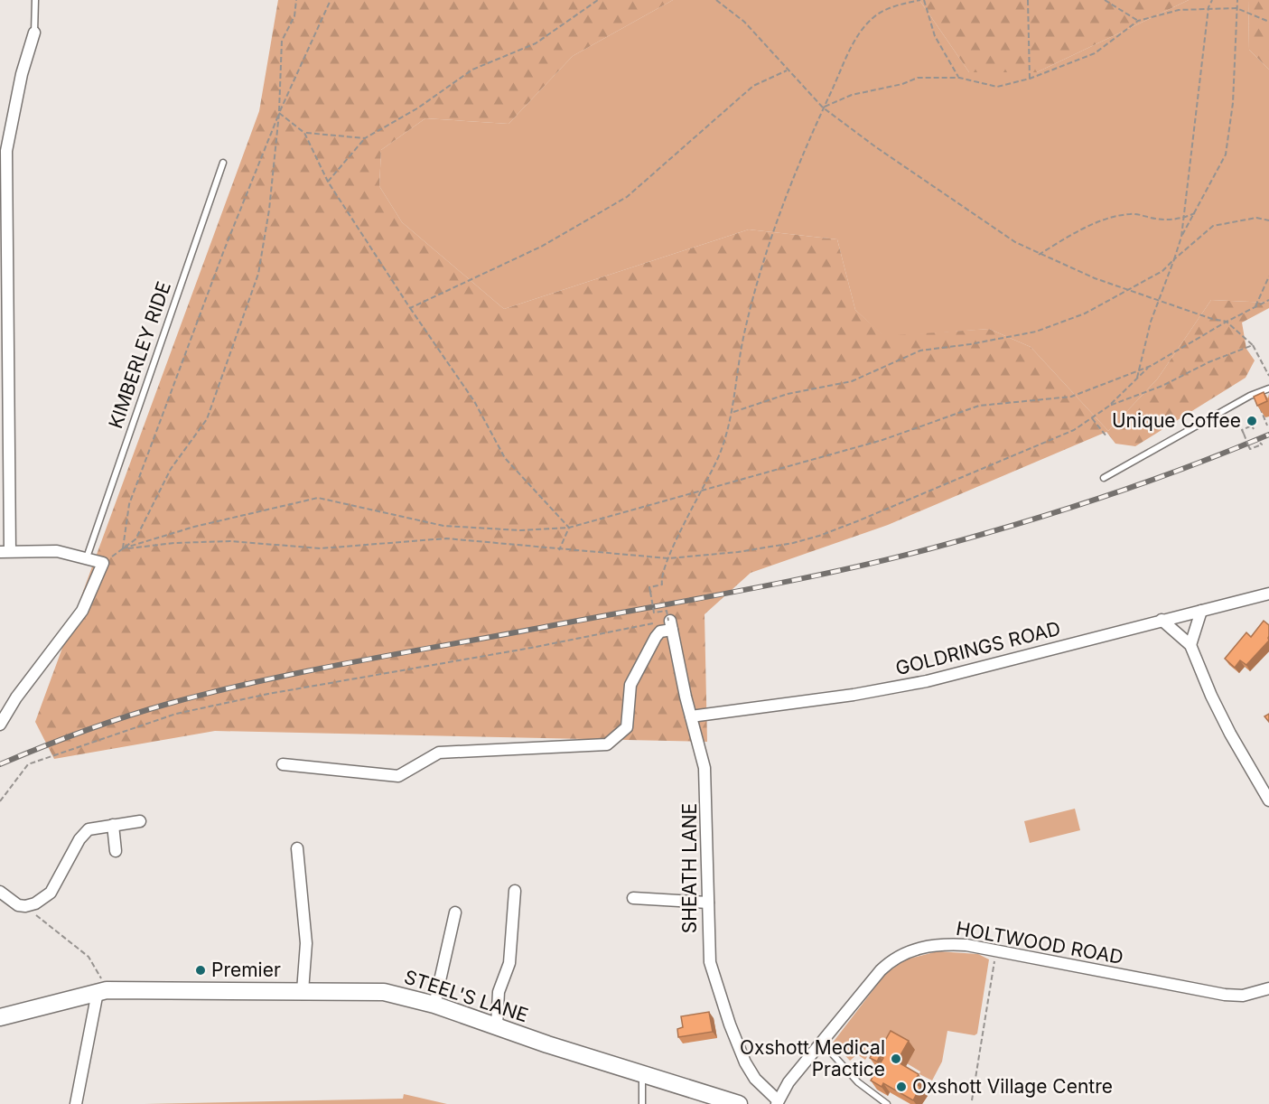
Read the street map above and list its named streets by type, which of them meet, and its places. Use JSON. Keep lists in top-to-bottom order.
{
  "streets": {
    "street": [
      "GOLDRINGS ROAD",
      "SHEATH LANE",
      "HOLTWOOD ROAD",
      "STEEL'S LANE"
    ],
    "lane": ["KIMBERLEY RIDE"]
  },
  "crossings": [
    ["GOLDRINGS ROAD", "SHEATH LANE"],
    ["SHEATH LANE", "HOLTWOOD ROAD"]
  ],
  "places": [
    "Unique Coffee",
    "Premier",
    "Oxshott Medical Practice",
    "Oxshott Village Centre"
  ]
}
